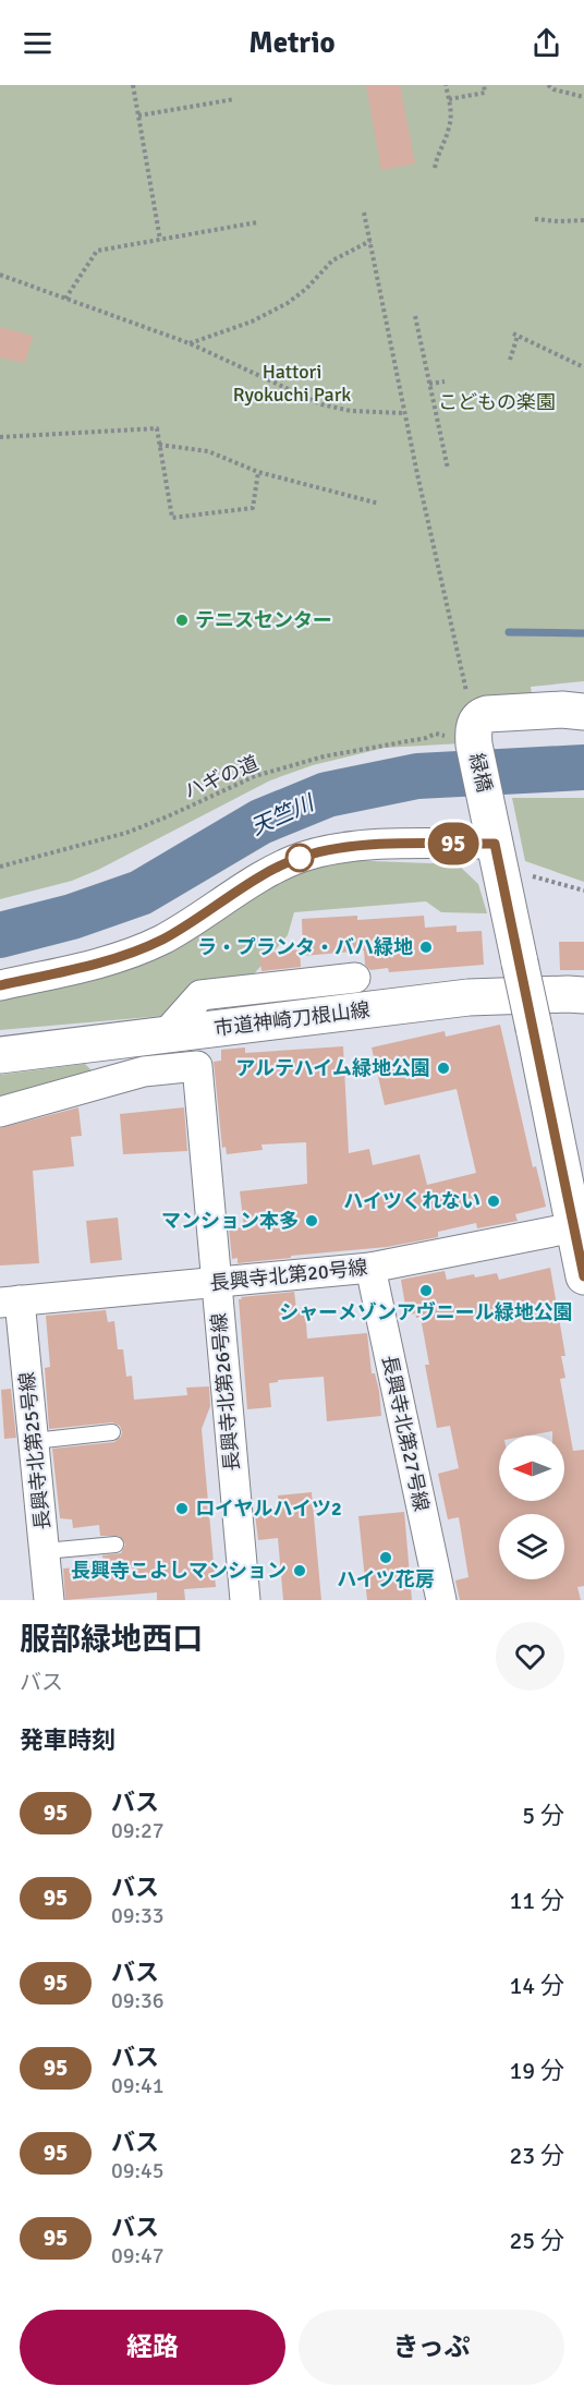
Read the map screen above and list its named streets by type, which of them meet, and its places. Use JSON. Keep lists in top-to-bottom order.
{
  "streets": {
    "street": [
      "緑橋",
      "市道神崎刀根山線",
      "長興寺北第20号線",
      "長興寺北第26号線",
      "長興寺北第27号線",
      "長興寺北第25号線"
    ],
    "path": ["ハギの道"]
  },
  "crossings": [
    ["緑橋", "ハギの道"],
    ["緑橋", "長興寺北第20号線"],
    ["長興寺北第20号線", "長興寺北第26号線"],
    ["長興寺北第20号線", "長興寺北第27号線"],
    ["長興寺北第20号線", "長興寺北第25号線"]
  ],
  "water": ["天竺川"],
  "parks": ["Hattori Ryokuchi Park", "こどもの楽園"],
  "places": [
    "テニスセンター",
    "ラ・プランタ・バハ緑地",
    "アルテハイム緑地公園",
    "ハイツくれない",
    "マンション本多",
    "シャーメゾンアヴニール緑地公園",
    "ロイヤルハイツ2",
    "ハイツ花房",
    "長興寺こよしマンション"
  ],
  "lines": ["bus line 95"],
  "north": "left",
  "page": {
    "header": "Metrio",
    "on_map": "95",
    "heading": [
      ["服部緑地西口", "バス"],
      "発車時刻"
    ],
    "list": [
      {
        "mark": "95",
        "name": "バス",
        "note": "09:27",
        "value": "5 分"
      },
      {
        "mark": "95",
        "name": "バス",
        "note": "09:33",
        "value": "11 分"
      },
      {
        "mark": "95",
        "name": "バス",
        "note": "09:36",
        "value": "14 分"
      },
      {
        "mark": "95",
        "name": "バス",
        "note": "09:41",
        "value": "19 分"
      },
      {
        "mark": "95",
        "name": "バス",
        "note": "09:45",
        "value": "23 分"
      },
      {
        "mark": "95",
        "name": "バス",
        "note": "09:47",
        "value": "25 分"
      }
    ],
    "buttons": ["経路", "きっぷ"]
  }
}
